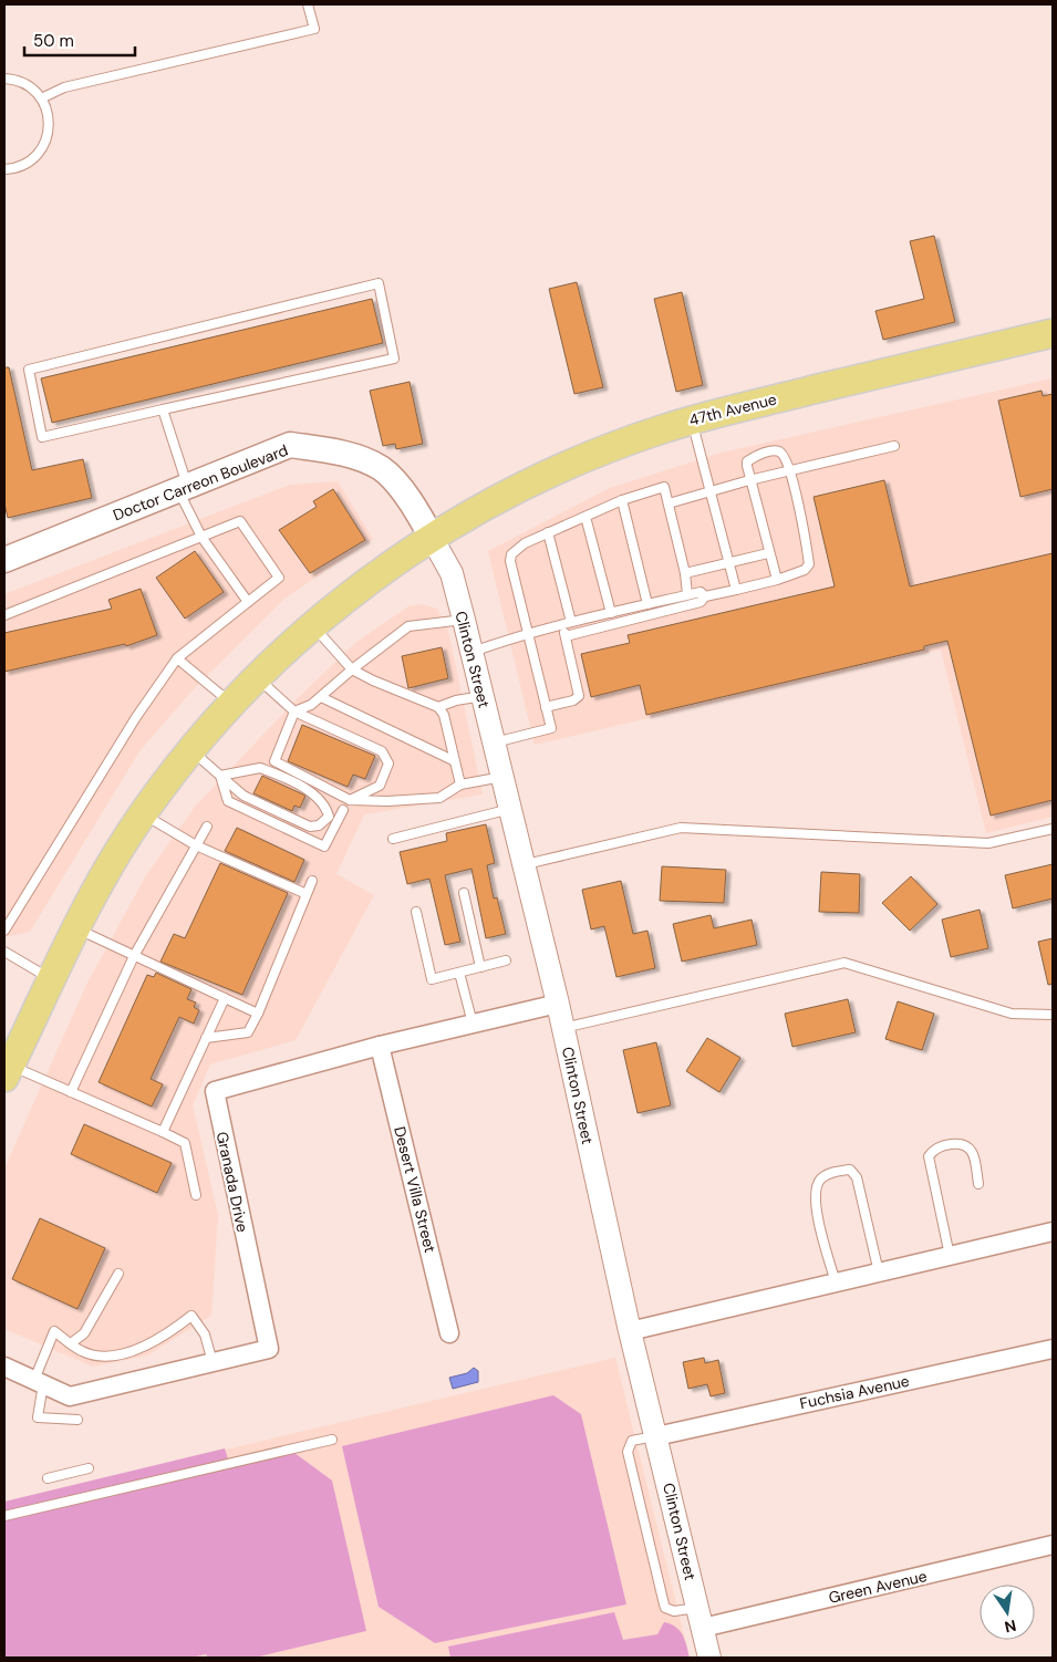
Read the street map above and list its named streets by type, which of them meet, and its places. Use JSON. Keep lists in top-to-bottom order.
{
  "streets": {
    "main road": ["47th Avenue", "Doctor Carreon Boulevard"],
    "street": [
      "Clinton Street",
      "Granada Drive",
      "Desert Villa Street",
      "Fuchsia Avenue",
      "Green Avenue"
    ]
  },
  "crossings": [
    ["47th Avenue", "Doctor Carreon Boulevard"],
    ["47th Avenue", "Clinton Street"],
    ["Doctor Carreon Boulevard", "Clinton Street"],
    ["Clinton Street", "Granada Drive"],
    ["Clinton Street", "Fuchsia Avenue"],
    ["Clinton Street", "Green Avenue"],
    ["Granada Drive", "Desert Villa Street"]
  ],
  "scale_bar": "50 m",
  "north": "bottom"
}
